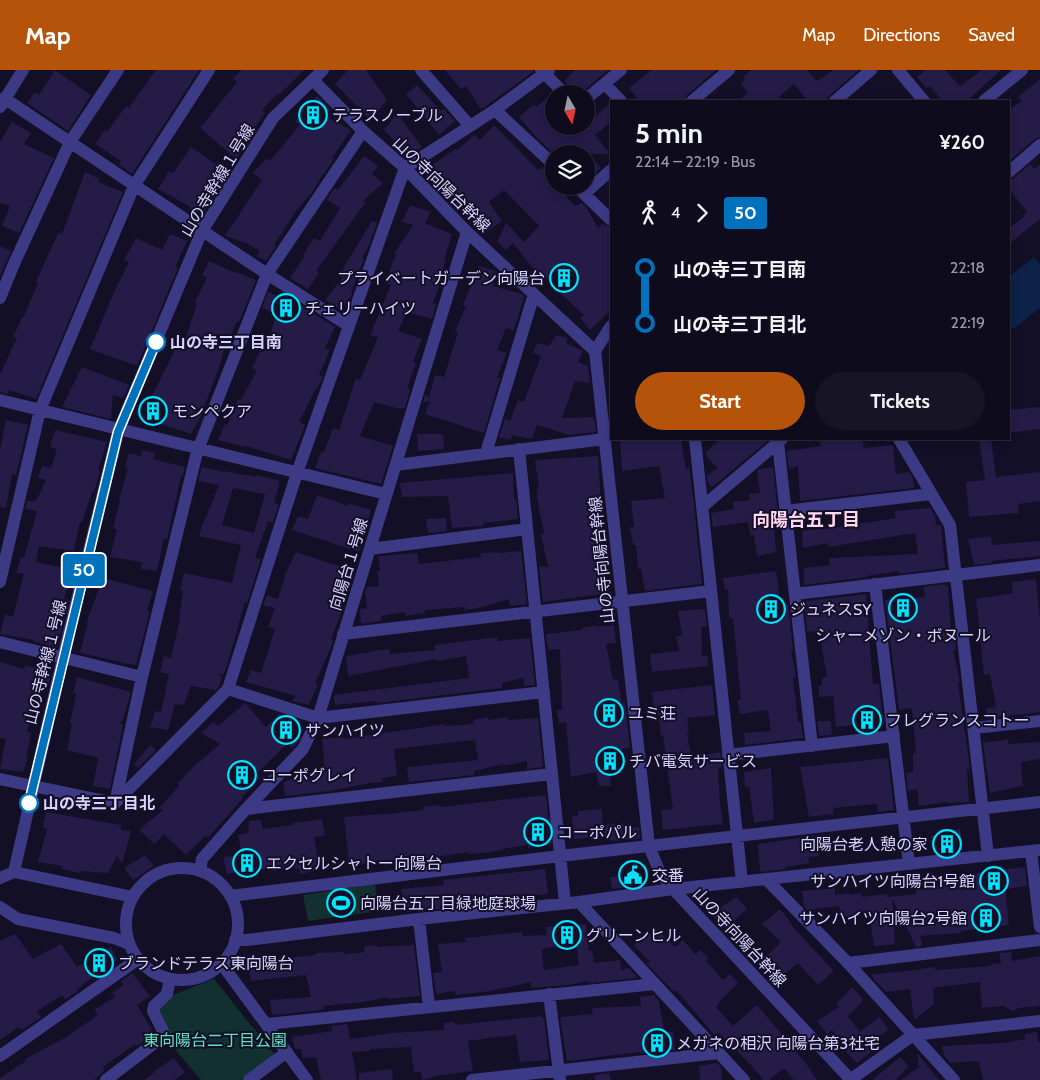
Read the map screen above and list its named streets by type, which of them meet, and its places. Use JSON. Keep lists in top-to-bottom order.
{
  "streets": {
    "street": ["山の寺幹線１号線", "山の寺向陽台幹線", "向陽台１号線"]
  },
  "crossings": [
    ["山の寺幹線１号線", "山の寺向陽台幹線"],
    ["山の寺向陽台幹線", "向陽台１号線"]
  ],
  "districts": ["向陽台五丁目"],
  "parks": ["東向陽台二丁目公園"],
  "places": {
    "building": [
      "テラスノーブル",
      "プライベートガーデン向陽台",
      "チェリーハイツ",
      "モンペクア",
      "シャーメゾン・ボヌール",
      "ジュネスSY",
      "ユミ荘",
      "フレグランスコトー",
      "サンハイツ",
      "チバ電気サービス",
      "コーポグレイ",
      "コーポパル",
      "向陽台老人憩の家",
      "エクセルシャトー向陽台",
      "サンハイツ向陽台1号館",
      "サンハイツ向陽台2号館",
      "グリーンヒル",
      "ブランドテラス東向陽台",
      "メガネの相沢 向陽台第3社宅"
    ],
    "other": ["山の寺三丁目南", "山の寺三丁目北"],
    "public building": ["交番"],
    "sports": ["向陽台五丁目緑地庭球場"]
  },
  "lines": ["bus line 50"],
  "north": "bottom",
  "page": {
    "header": "Map",
    "nav": ["Map", "Directions", "Saved"],
    "on_map": "50",
    "heading": ["5 min", "22:14 – 22:19 · Bus", "¥260"],
    "legs": ["4", "50"],
    "list": [
      {
        "name": "山の寺三丁目南",
        "value": "22:18"
      },
      {
        "name": "山の寺三丁目北",
        "value": "22:19"
      }
    ],
    "buttons": ["Start", "Tickets"]
  }
}
